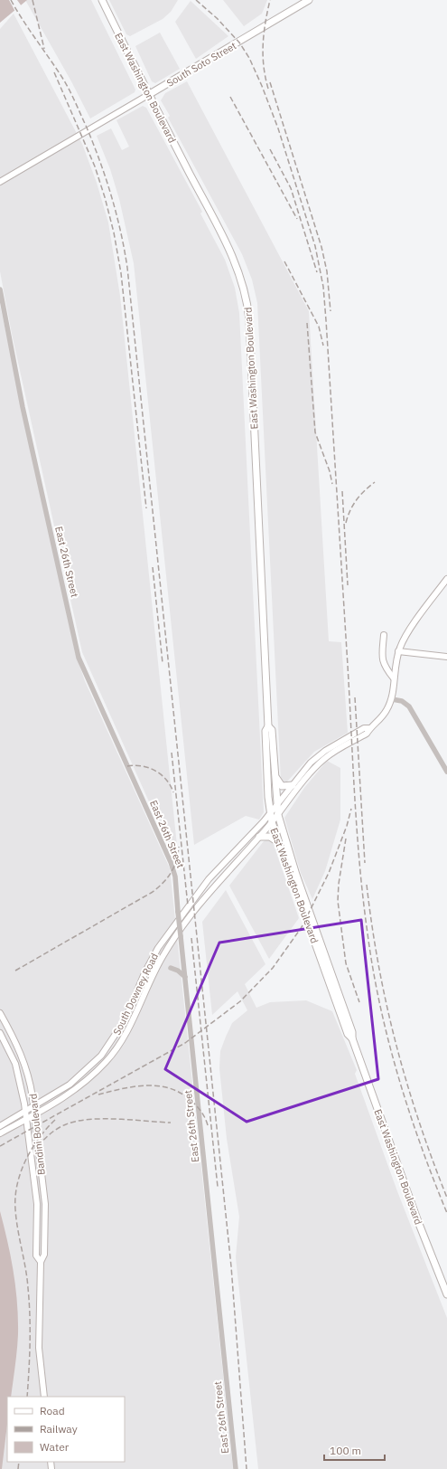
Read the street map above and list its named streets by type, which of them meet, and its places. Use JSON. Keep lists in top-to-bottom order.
{
  "streets": {
    "main road": [
      "South Soto Street",
      "East Washington Boulevard",
      "South Downey Road",
      "Bandini Boulevard"
    ],
    "street": ["East 26th Street"]
  },
  "crossings": [
    ["South Soto Street", "East Washington Boulevard"],
    ["East Washington Boulevard", "South Downey Road"],
    ["South Downey Road", "Bandini Boulevard"]
  ],
  "legend": ["Road", "Railway", "Water"],
  "scale_bar": "100 m"
}
